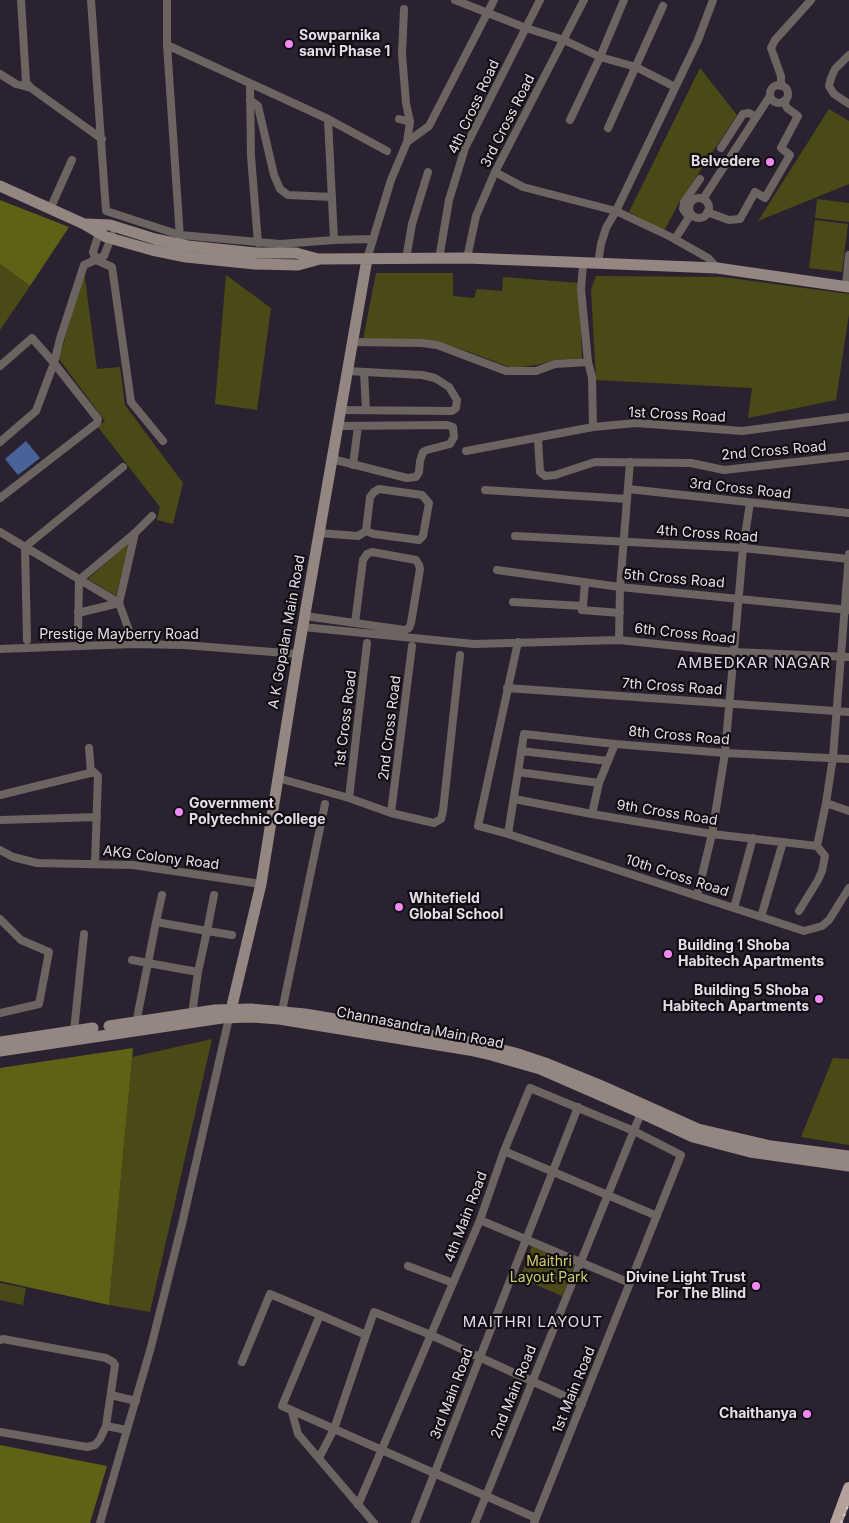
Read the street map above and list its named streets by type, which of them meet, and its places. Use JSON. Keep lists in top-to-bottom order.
{
  "streets": {
    "main road": ["A K Gopalan Main Road", "Channasandra Main Road"],
    "street": [
      "4th Cross Road",
      "3rd Cross Road",
      "1st Cross Road",
      "2nd Cross Road",
      "5th Cross Road",
      "6th Cross Road",
      "Prestige Mayberry Road",
      "7th Cross Road",
      "8th Cross Road",
      "9th Cross Road",
      "AKG Colony Road",
      "10th Cross Road",
      "4th Main Road",
      "1st Main Road",
      "2nd Main Road",
      "3rd Main Road"
    ]
  },
  "crossings": [
    ["1st Cross Road", "2nd Cross Road"],
    ["A K Gopalan Main Road", "6th Cross Road"],
    ["A K Gopalan Main Road", "Prestige Mayberry Road"],
    ["A K Gopalan Main Road", "AKG Colony Road"],
    ["A K Gopalan Main Road", "Channasandra Main Road"],
    ["7th Cross Road", "10th Cross Road"],
    ["Channasandra Main Road", "2nd Main Road"],
    ["4th Main Road", "1st Main Road"],
    ["4th Main Road", "2nd Main Road"],
    ["4th Main Road", "3rd Main Road"]
  ],
  "districts": ["AMBEDKAR NAGAR", "MAITHRI LAYOUT"],
  "parks": ["Maithri Layout Park"],
  "places": [
    "Sowparnika sanvi Phase 1",
    "Belvedere",
    "Government Polytechnic College",
    "Whitefield Global School",
    "Building 1 Shoba Habitech Apartments",
    "Building 5 Shoba Habitech Apartments",
    "Divine Light Trust For The Blind",
    "Chaithanya"
  ]
}
